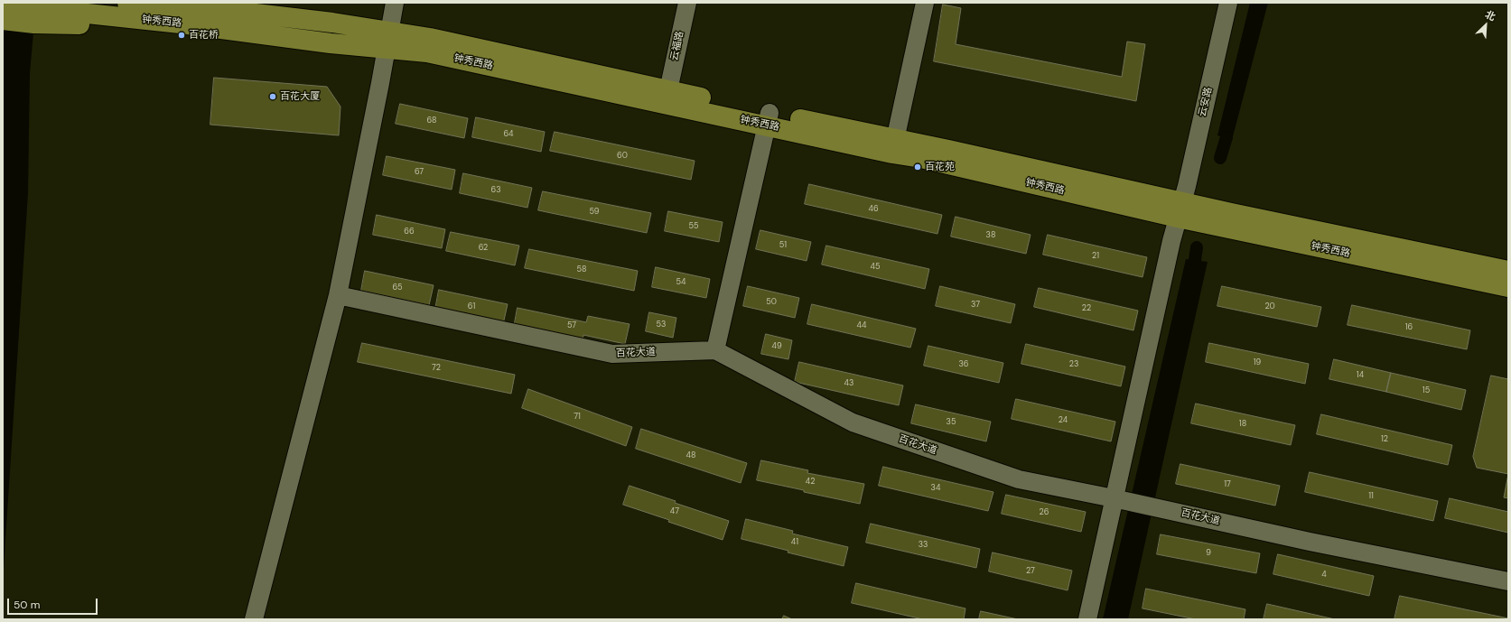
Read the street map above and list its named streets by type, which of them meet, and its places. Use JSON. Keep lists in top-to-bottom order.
{
  "streets": {
    "main road": ["钟秀西路"],
    "street": ["云福路", "云安路", "百花大道"]
  },
  "crossings": [
    ["钟秀西路", "云福路"],
    ["钟秀西路", "云安路"],
    ["云安路", "百花大道"]
  ],
  "places": ["百花桥", "百花大厦", "百花苑"],
  "house_numbers": [
    "68",
    "64",
    "60",
    "67",
    "63",
    "46",
    "59",
    "55",
    "66",
    "38",
    "51",
    "62",
    "21",
    "45",
    "58",
    "54",
    "65",
    "50",
    "37",
    "61",
    "20",
    "22",
    "53",
    "57",
    "44",
    "16",
    "49",
    "19",
    "36",
    "23",
    "72",
    "14",
    "43",
    "15",
    "71",
    "24",
    "35",
    "18",
    "12",
    "48",
    "42",
    "17",
    "34",
    "11",
    "47",
    "26",
    "41",
    "33",
    "9",
    "27",
    "4"
  ],
  "scale_bar": "50 m",
  "north": "top right"
}
